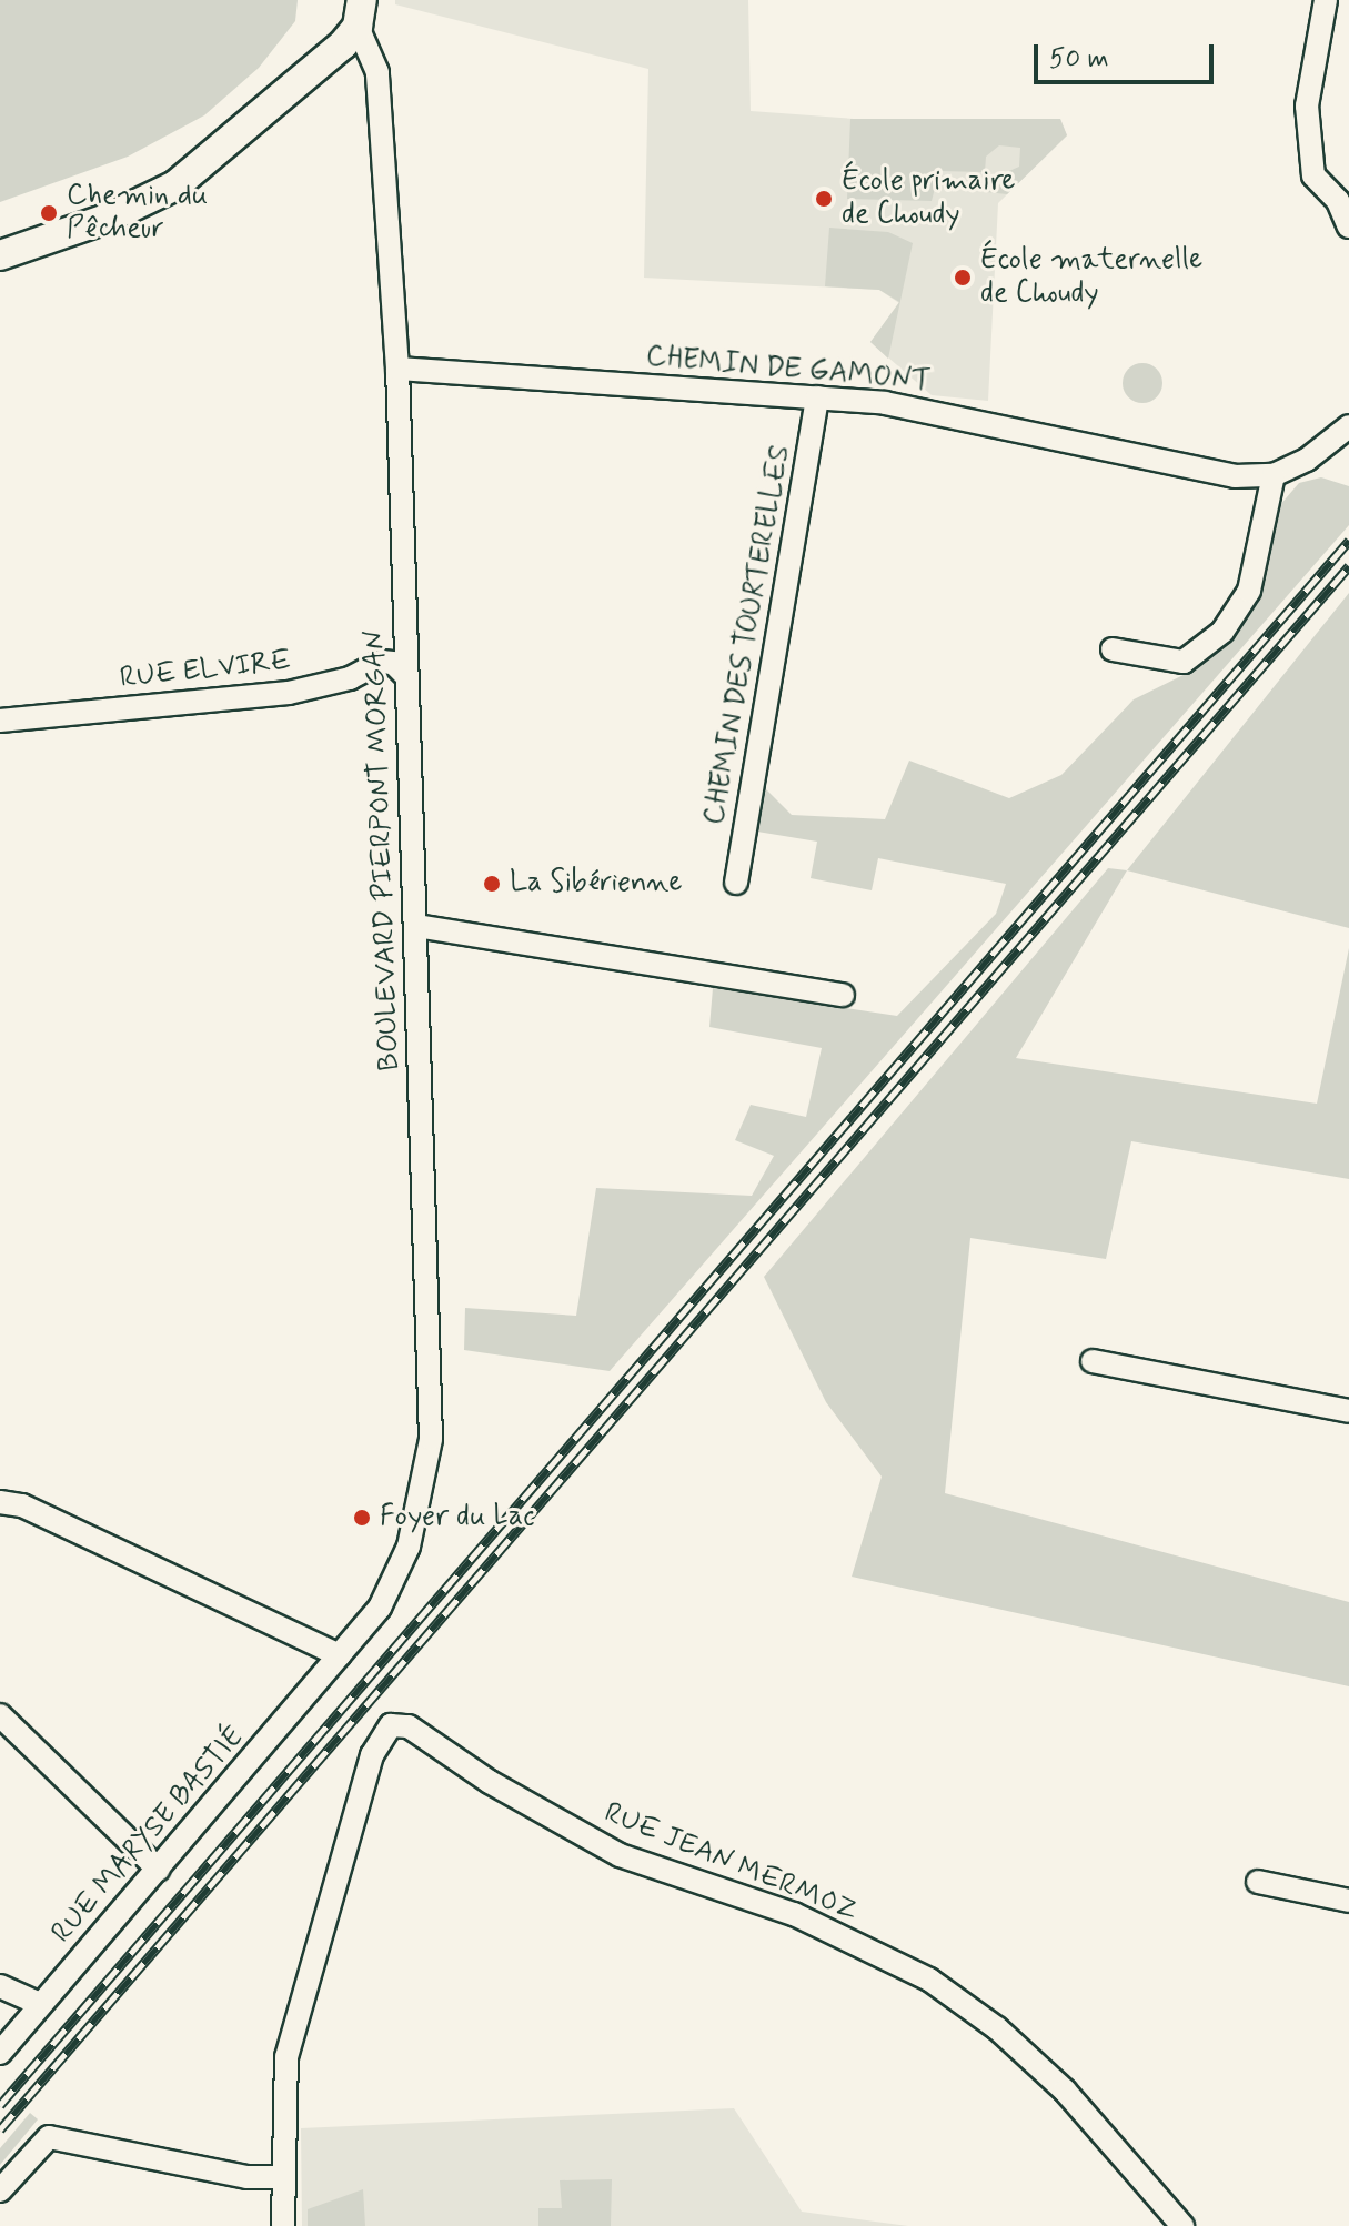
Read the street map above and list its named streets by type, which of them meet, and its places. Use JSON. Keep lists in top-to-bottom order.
{
  "streets": {
    "street": [
      "CHEMIN DE GAMONT",
      "CHEMIN DES TOURTERELLES",
      "RUE ELVIRE",
      "BOULEVARD PIERPONT MORGAN",
      "RUE MARYSE BASTIÉ",
      "RUE JEAN MERMOZ"
    ]
  },
  "crossings": [
    ["CHEMIN DE GAMONT", "CHEMIN DES TOURTERELLES"],
    ["CHEMIN DE GAMONT", "BOULEVARD PIERPONT MORGAN"],
    ["RUE ELVIRE", "BOULEVARD PIERPONT MORGAN"],
    ["BOULEVARD PIERPONT MORGAN", "RUE MARYSE BASTIÉ"]
  ],
  "places": [
    "École primaire de Choudy",
    "Chemin du Pêcheur",
    "École maternelle de Choudy",
    "La Sibérienne",
    "Foyer du Lac"
  ],
  "scale_bar": "50 m"
}
